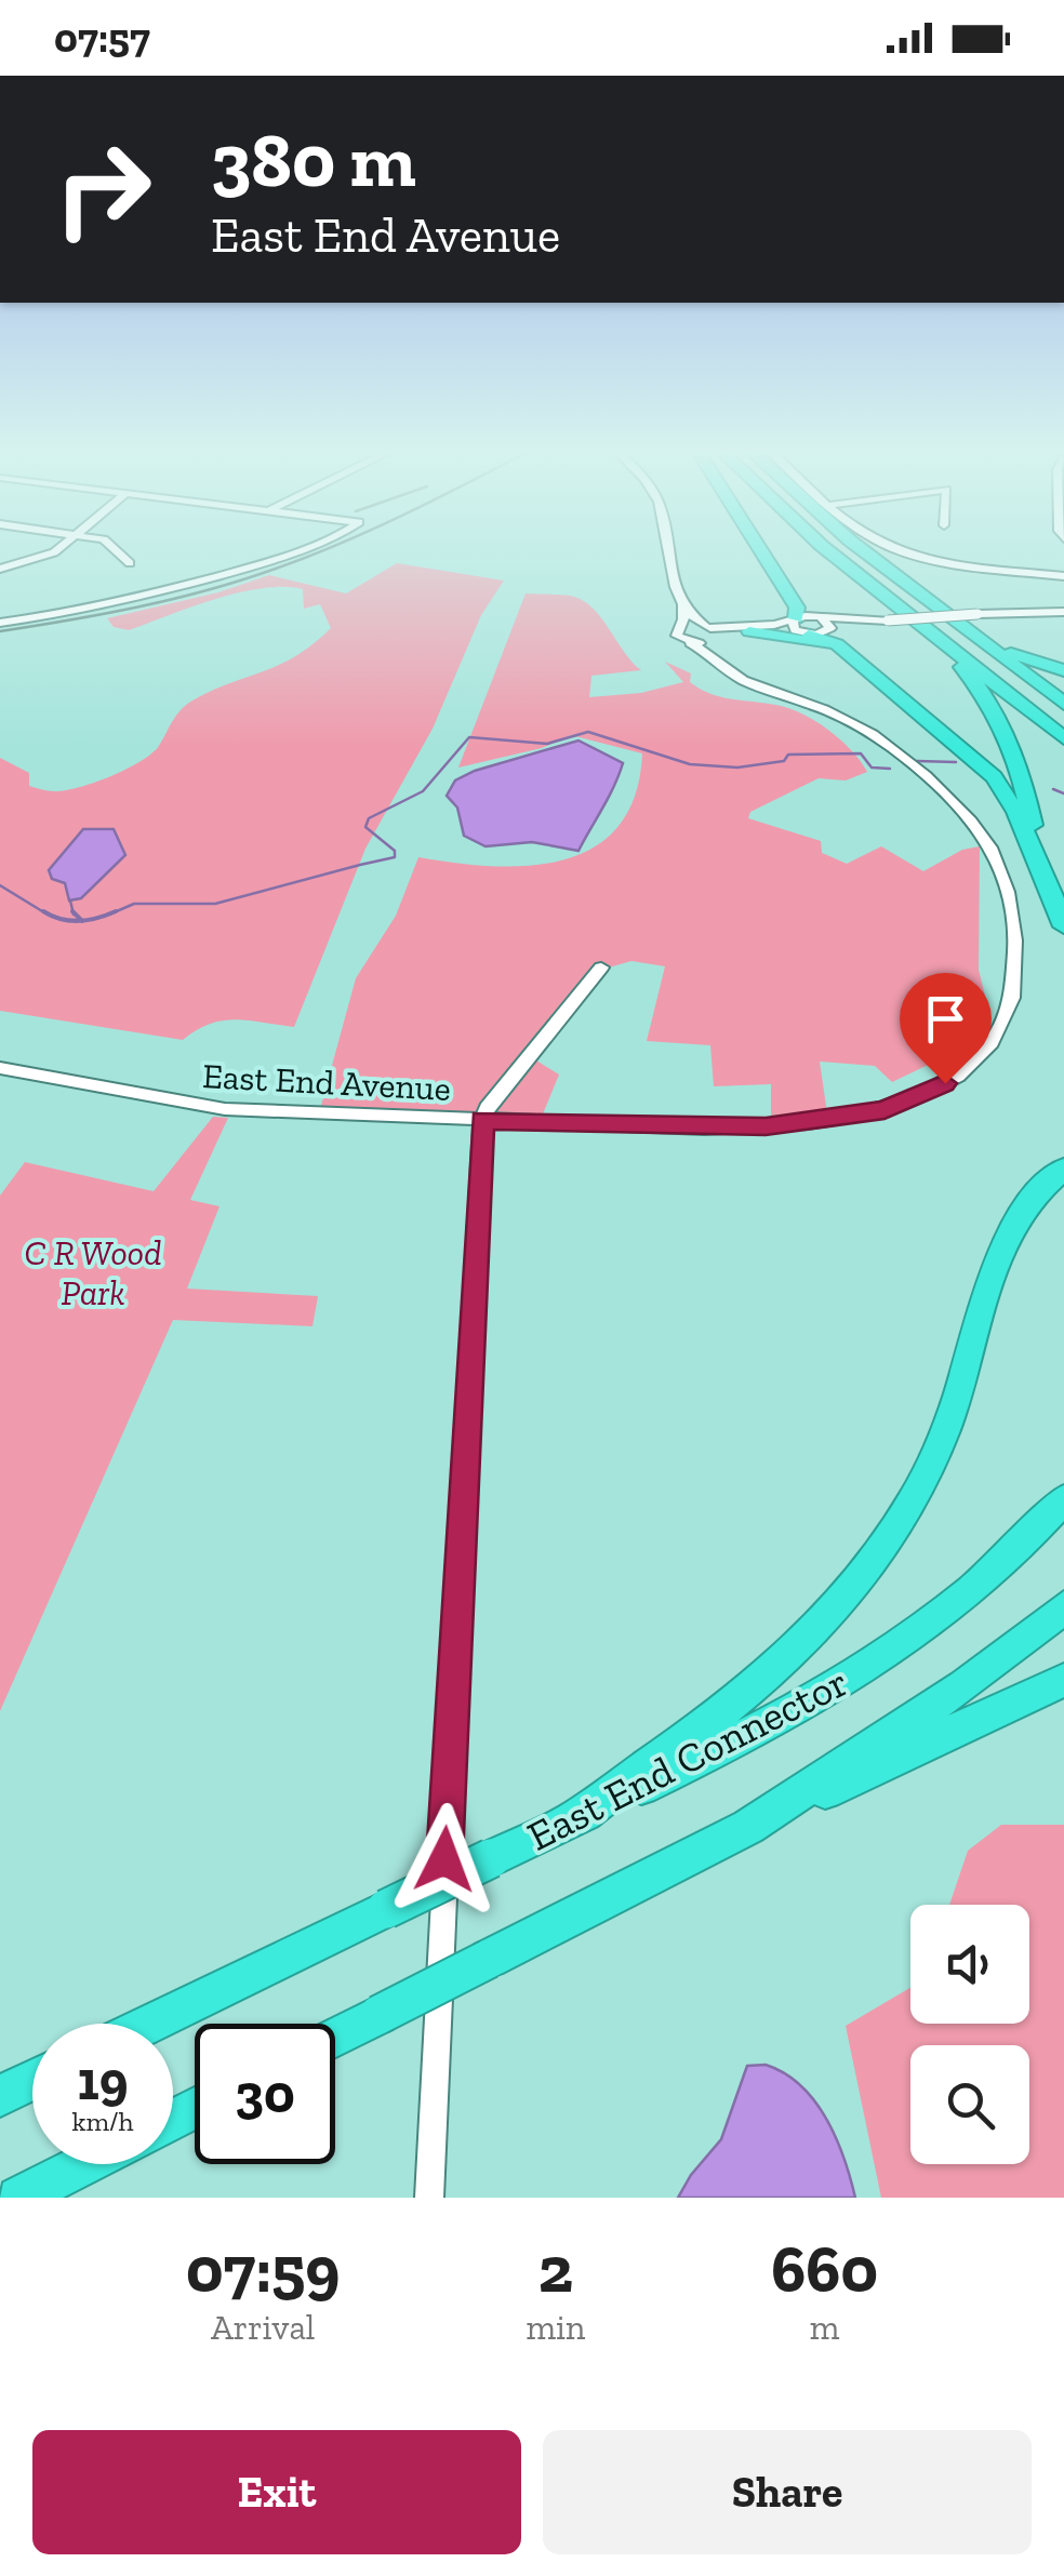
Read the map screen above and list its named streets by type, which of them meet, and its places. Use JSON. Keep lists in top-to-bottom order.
{
  "streets": {
    "highway": ["East End Connector"],
    "street": ["East End Avenue"]
  },
  "parks": ["C R Wood Park"],
  "page": {
    "status": "07:57",
    "turn": ["380 m", "East End Avenue"],
    "speed": "19 km/h",
    "limit": "30",
    "eta": [
      "07:59",
      "Arrival",
      "2",
      "min",
      "660",
      "m"
    ],
    "buttons": ["Exit", "Share"]
  }
}
